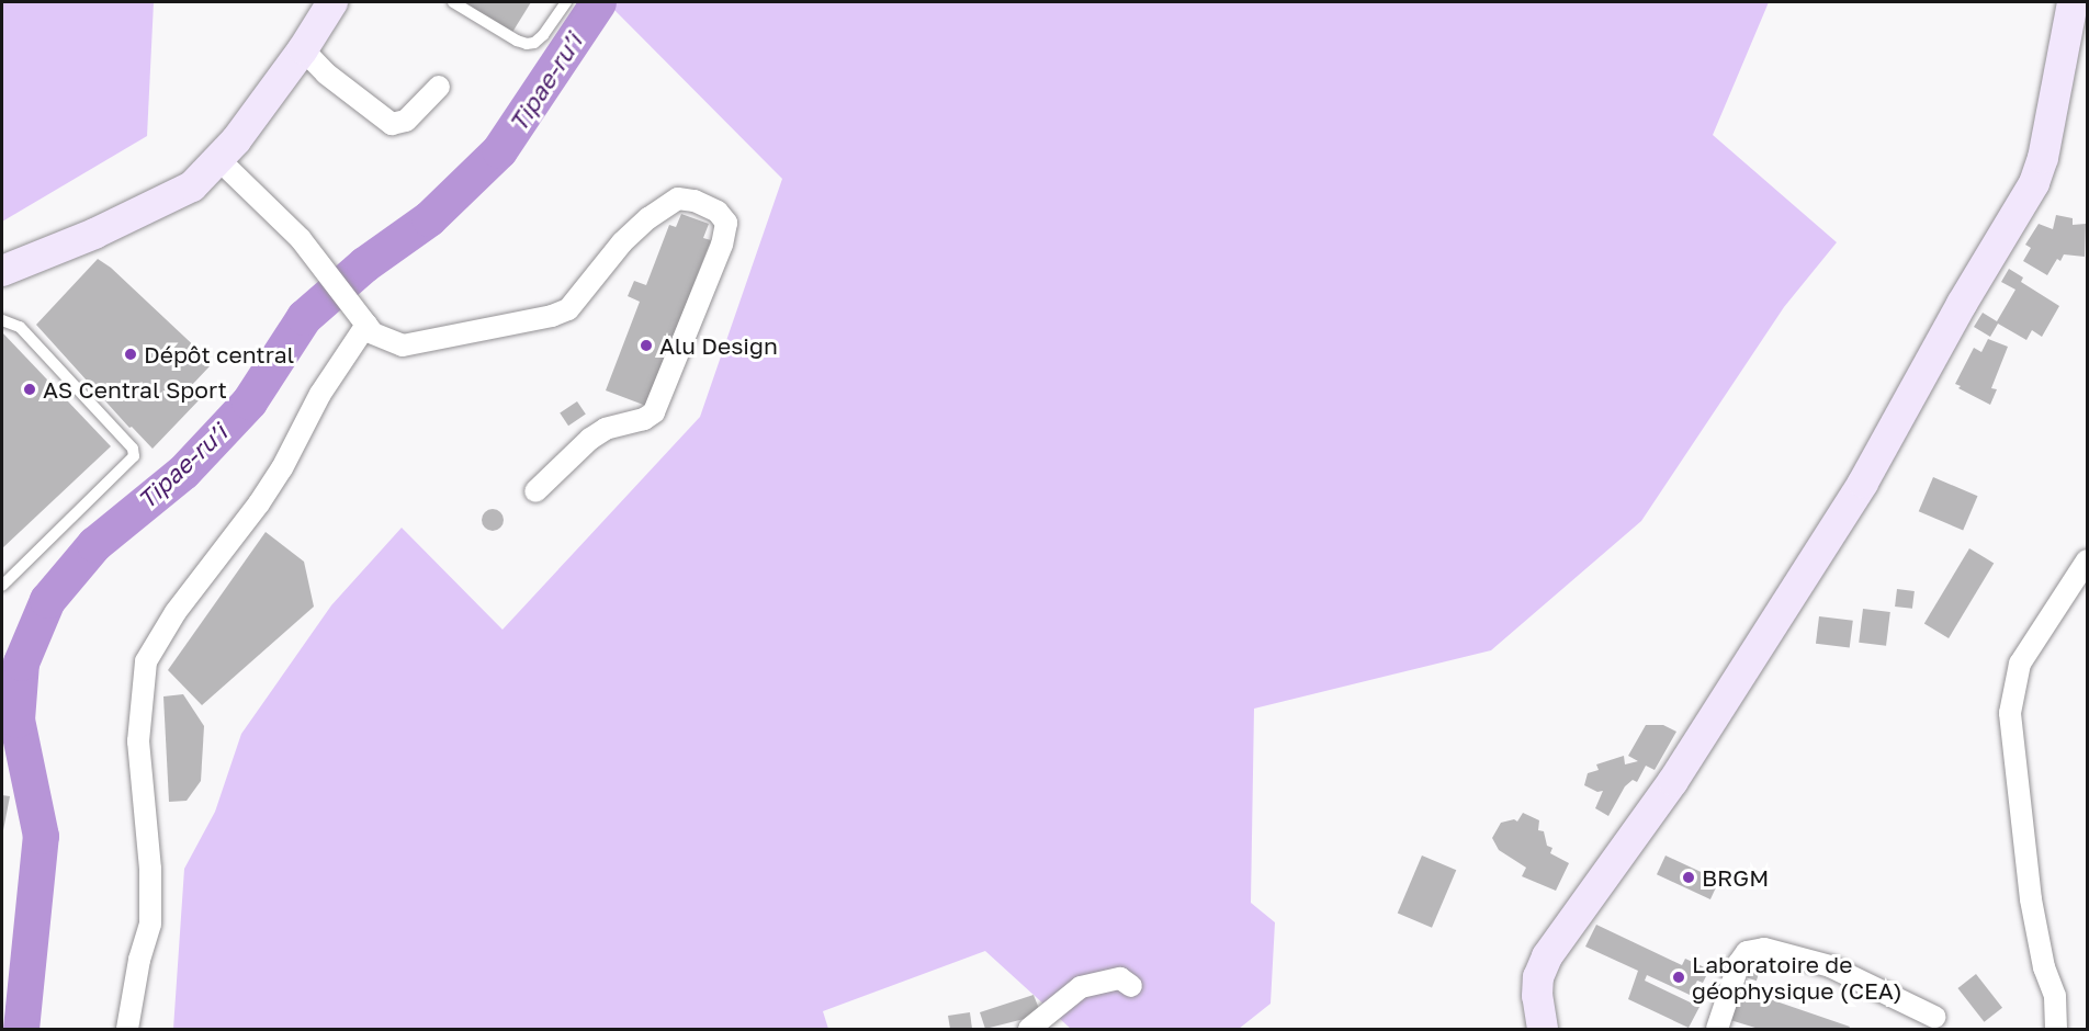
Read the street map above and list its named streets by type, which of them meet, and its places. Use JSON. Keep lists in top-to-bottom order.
{
  "water": ["Tipae-ru’i"],
  "places": [
    "Alu Design",
    "Dépôt central",
    "AS Central Sport",
    "BRGM",
    "Laboratoire de géophysique (CEA)"
  ]
}
